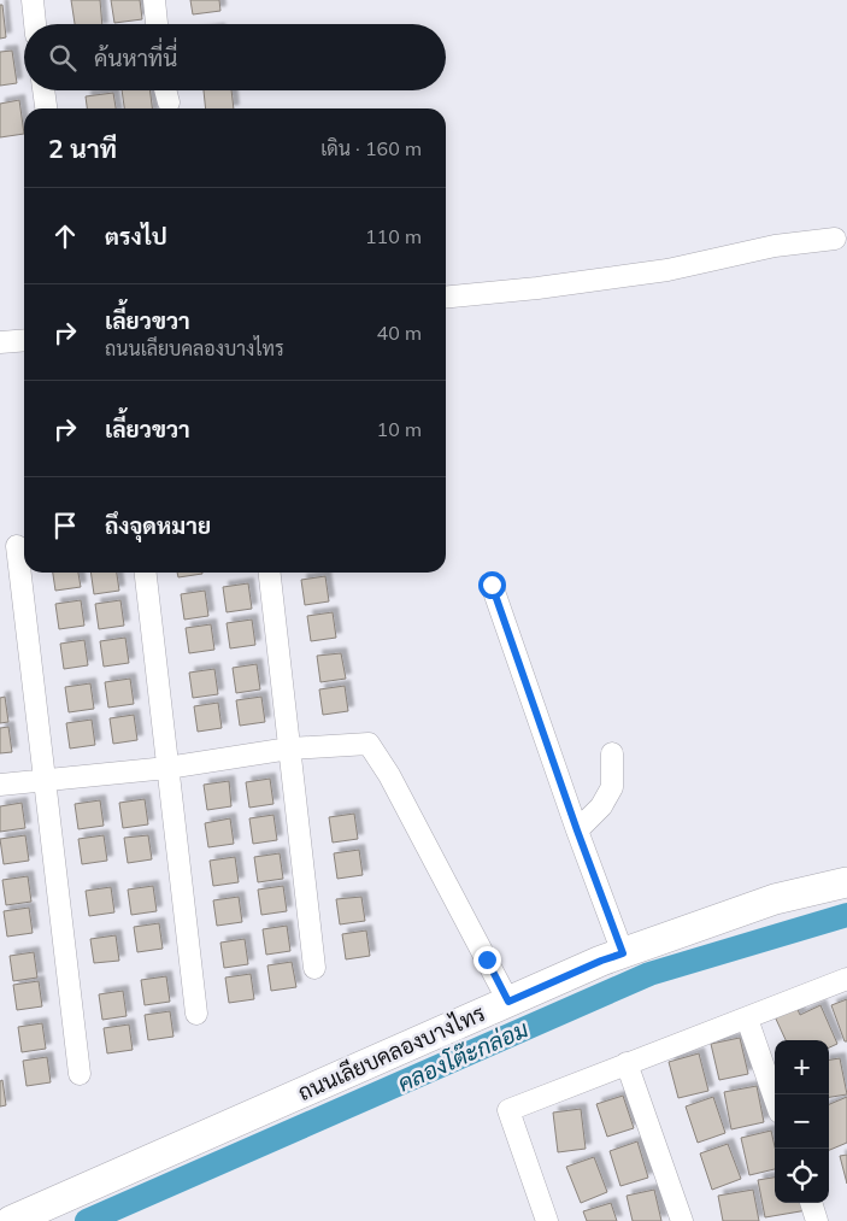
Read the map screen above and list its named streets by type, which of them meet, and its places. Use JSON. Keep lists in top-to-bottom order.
{
  "streets": {
    "street": ["ถนนเลียบคลองบางไทร"]
  },
  "water": ["คลองโต๊ะกล่อม"],
  "page": {
    "search": "ค้นหาที่นี่",
    "heading": ["2 นาที", "เดิน · 160 m"],
    "list": [
      ["ตรงไป", "110 m"],
      ["เลี้ยวขวา", "ถนนเลียบคลองบางไทร", "40 m"],
      ["เลี้ยวขวา", "10 m"],
      "ถึงจุดหมาย"
    ],
    "map_buttons": ["+", "−"]
  }
}
